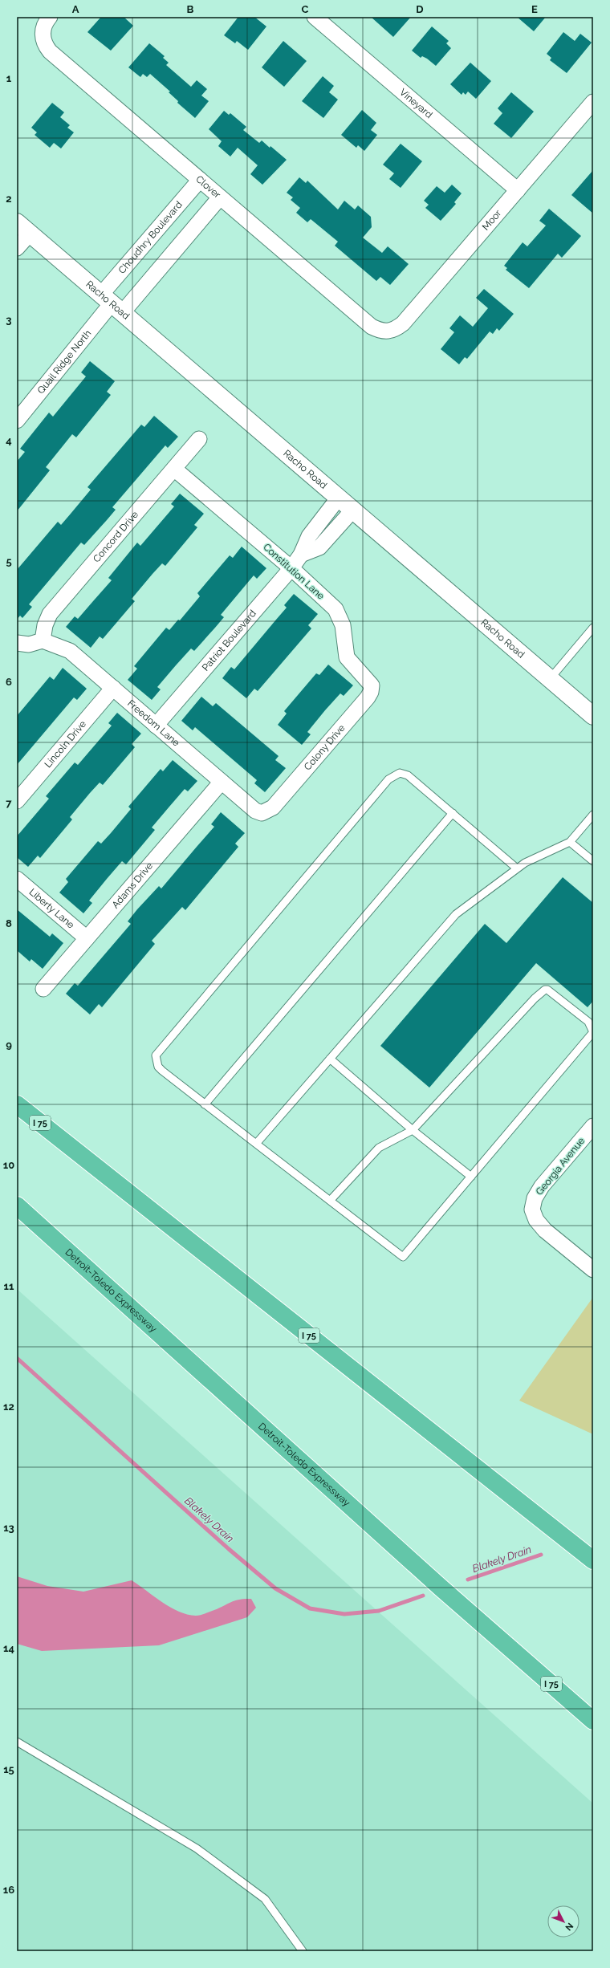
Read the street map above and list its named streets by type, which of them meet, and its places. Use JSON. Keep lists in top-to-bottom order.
{
  "streets": {
    "highway": ["I 75", "Detroit-Toledo Expressway"],
    "street": [
      "Vineyard",
      "Clover",
      "Moor",
      "Choudhry Boulevard",
      "Racho Road",
      "Quail Ridge North",
      "Concord Drive",
      "Constitution Lane",
      "Patriot Boulevard",
      "Freedom Lane",
      "Lincoln Drive",
      "Colony Drive",
      "Adams Drive",
      "Liberty Lane",
      "Georgia Avenue"
    ]
  },
  "crossings": [
    ["Vineyard", "Moor"],
    ["Clover", "Moor"],
    ["Clover", "Choudhry Boulevard"],
    ["Choudhry Boulevard", "Racho Road"],
    ["Choudhry Boulevard", "Quail Ridge North"],
    ["Racho Road", "Quail Ridge North"],
    ["Racho Road", "Patriot Boulevard"],
    ["Concord Drive", "Constitution Lane"],
    ["Concord Drive", "Freedom Lane"],
    ["Constitution Lane", "Patriot Boulevard"],
    ["Constitution Lane", "Colony Drive"],
    ["Patriot Boulevard", "Freedom Lane"],
    ["Freedom Lane", "Lincoln Drive"],
    ["Freedom Lane", "Colony Drive"],
    ["Freedom Lane", "Adams Drive"],
    ["Adams Drive", "Liberty Lane"]
  ],
  "water": ["Blakely Drain"],
  "north": "bottom right",
  "grid": {
    "columns": [
      "A",
      "B",
      "C",
      "D",
      "E"
    ],
    "rows": [
      "1",
      "2",
      "3",
      "4",
      "5",
      "6",
      "7",
      "8",
      "9",
      "10",
      "11",
      "12",
      "13",
      "14",
      "15",
      "16"
    ]
  }
}
